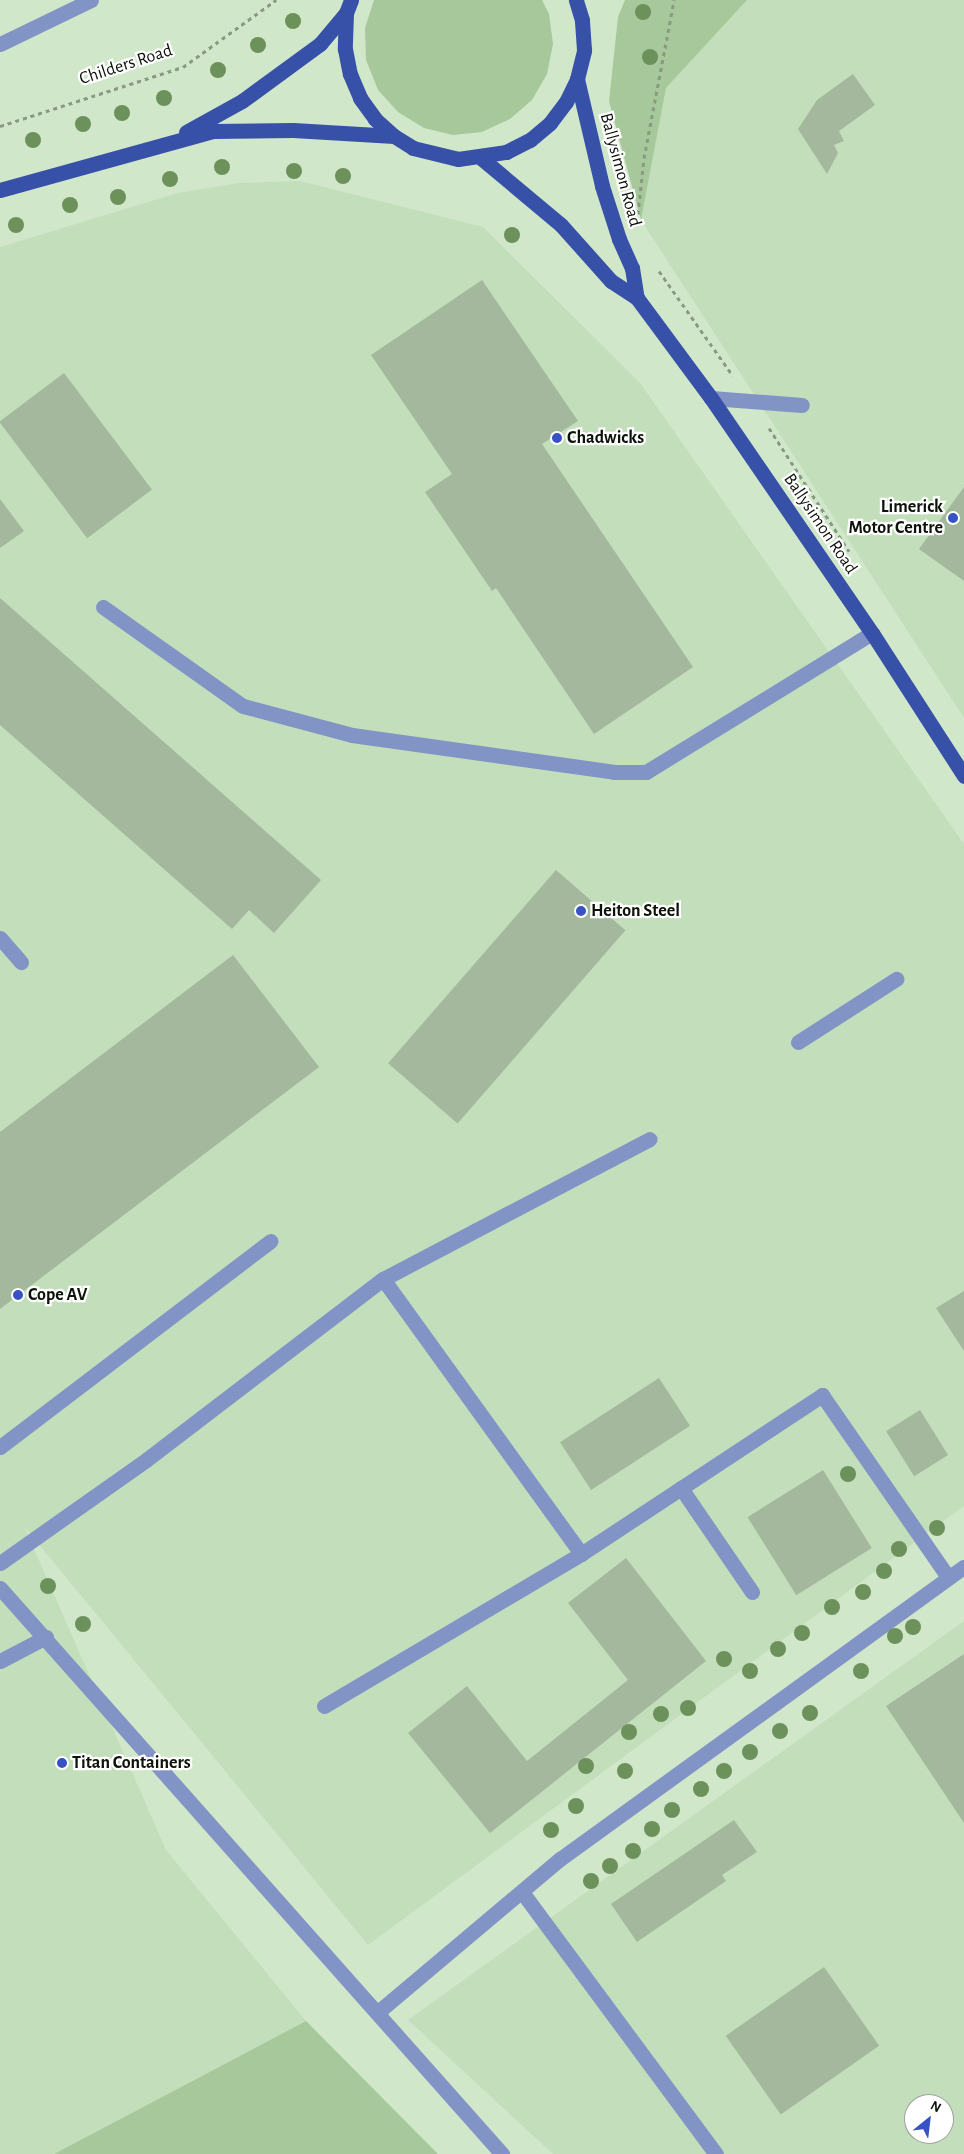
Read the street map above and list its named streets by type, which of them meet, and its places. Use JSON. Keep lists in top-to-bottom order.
{
  "streets": {
    "main road": ["Ballysimon Road"],
    "path": ["Childers Road"]
  },
  "places": [
    "Chadwicks",
    "Limerick Motor Centre",
    "Heiton Steel",
    "Cope AV",
    "Titan Containers"
  ],
  "north": "top right"
}
